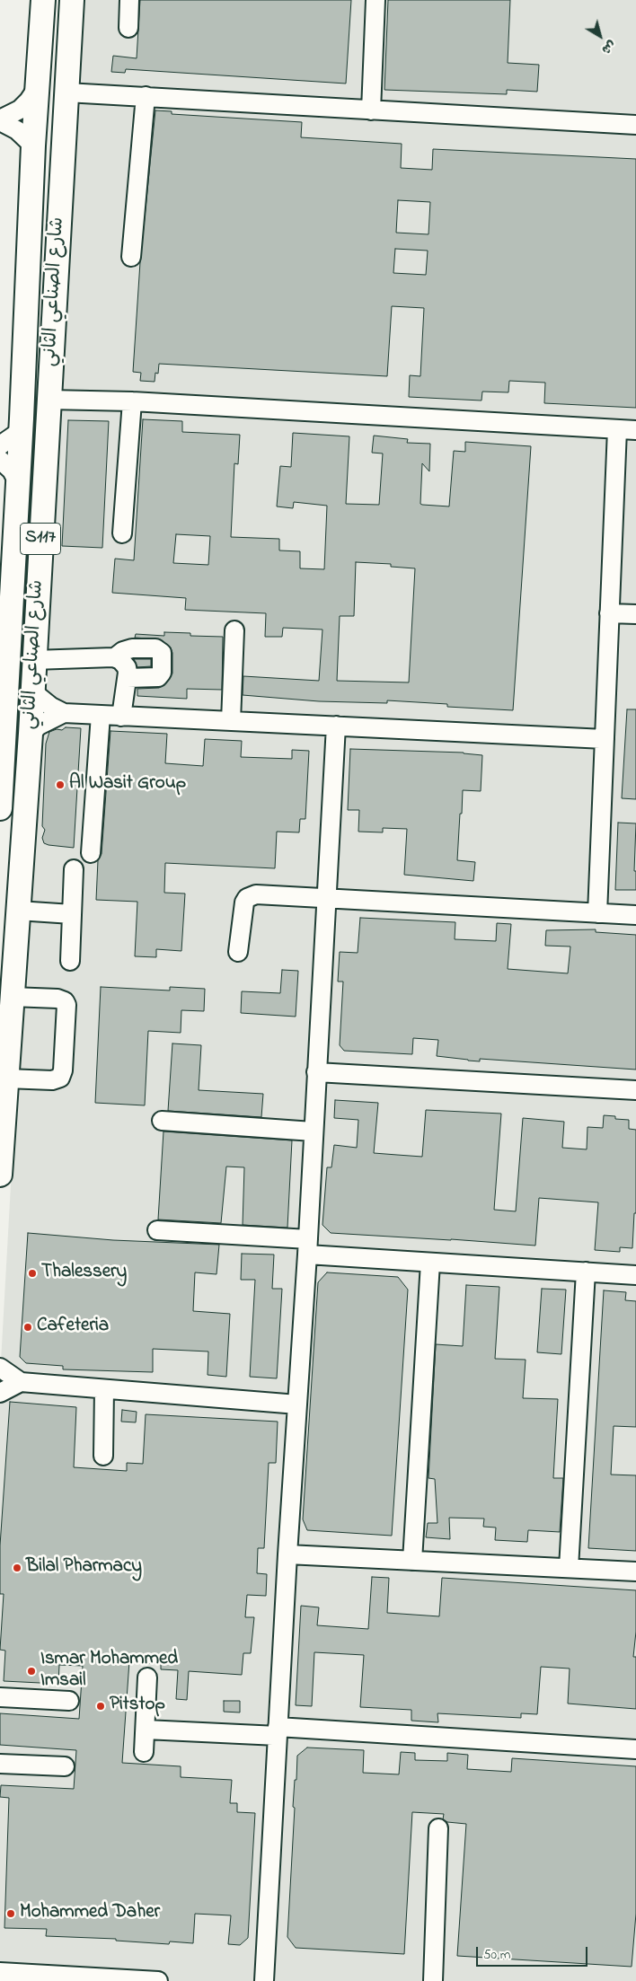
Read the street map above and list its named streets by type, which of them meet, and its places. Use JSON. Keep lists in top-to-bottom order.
{
  "streets": {
    "main road": ["شارع الصناعي الثاني", "S117"]
  },
  "places": [
    "Al Wasit Group",
    "Thalessery",
    "Cafeteria",
    "Bilal Pharmacy",
    "Ismar Mohammed Imsail",
    "Pitstop",
    "Mohammed Daher"
  ],
  "scale_bar": "50 m",
  "north": "bottom right"
}
